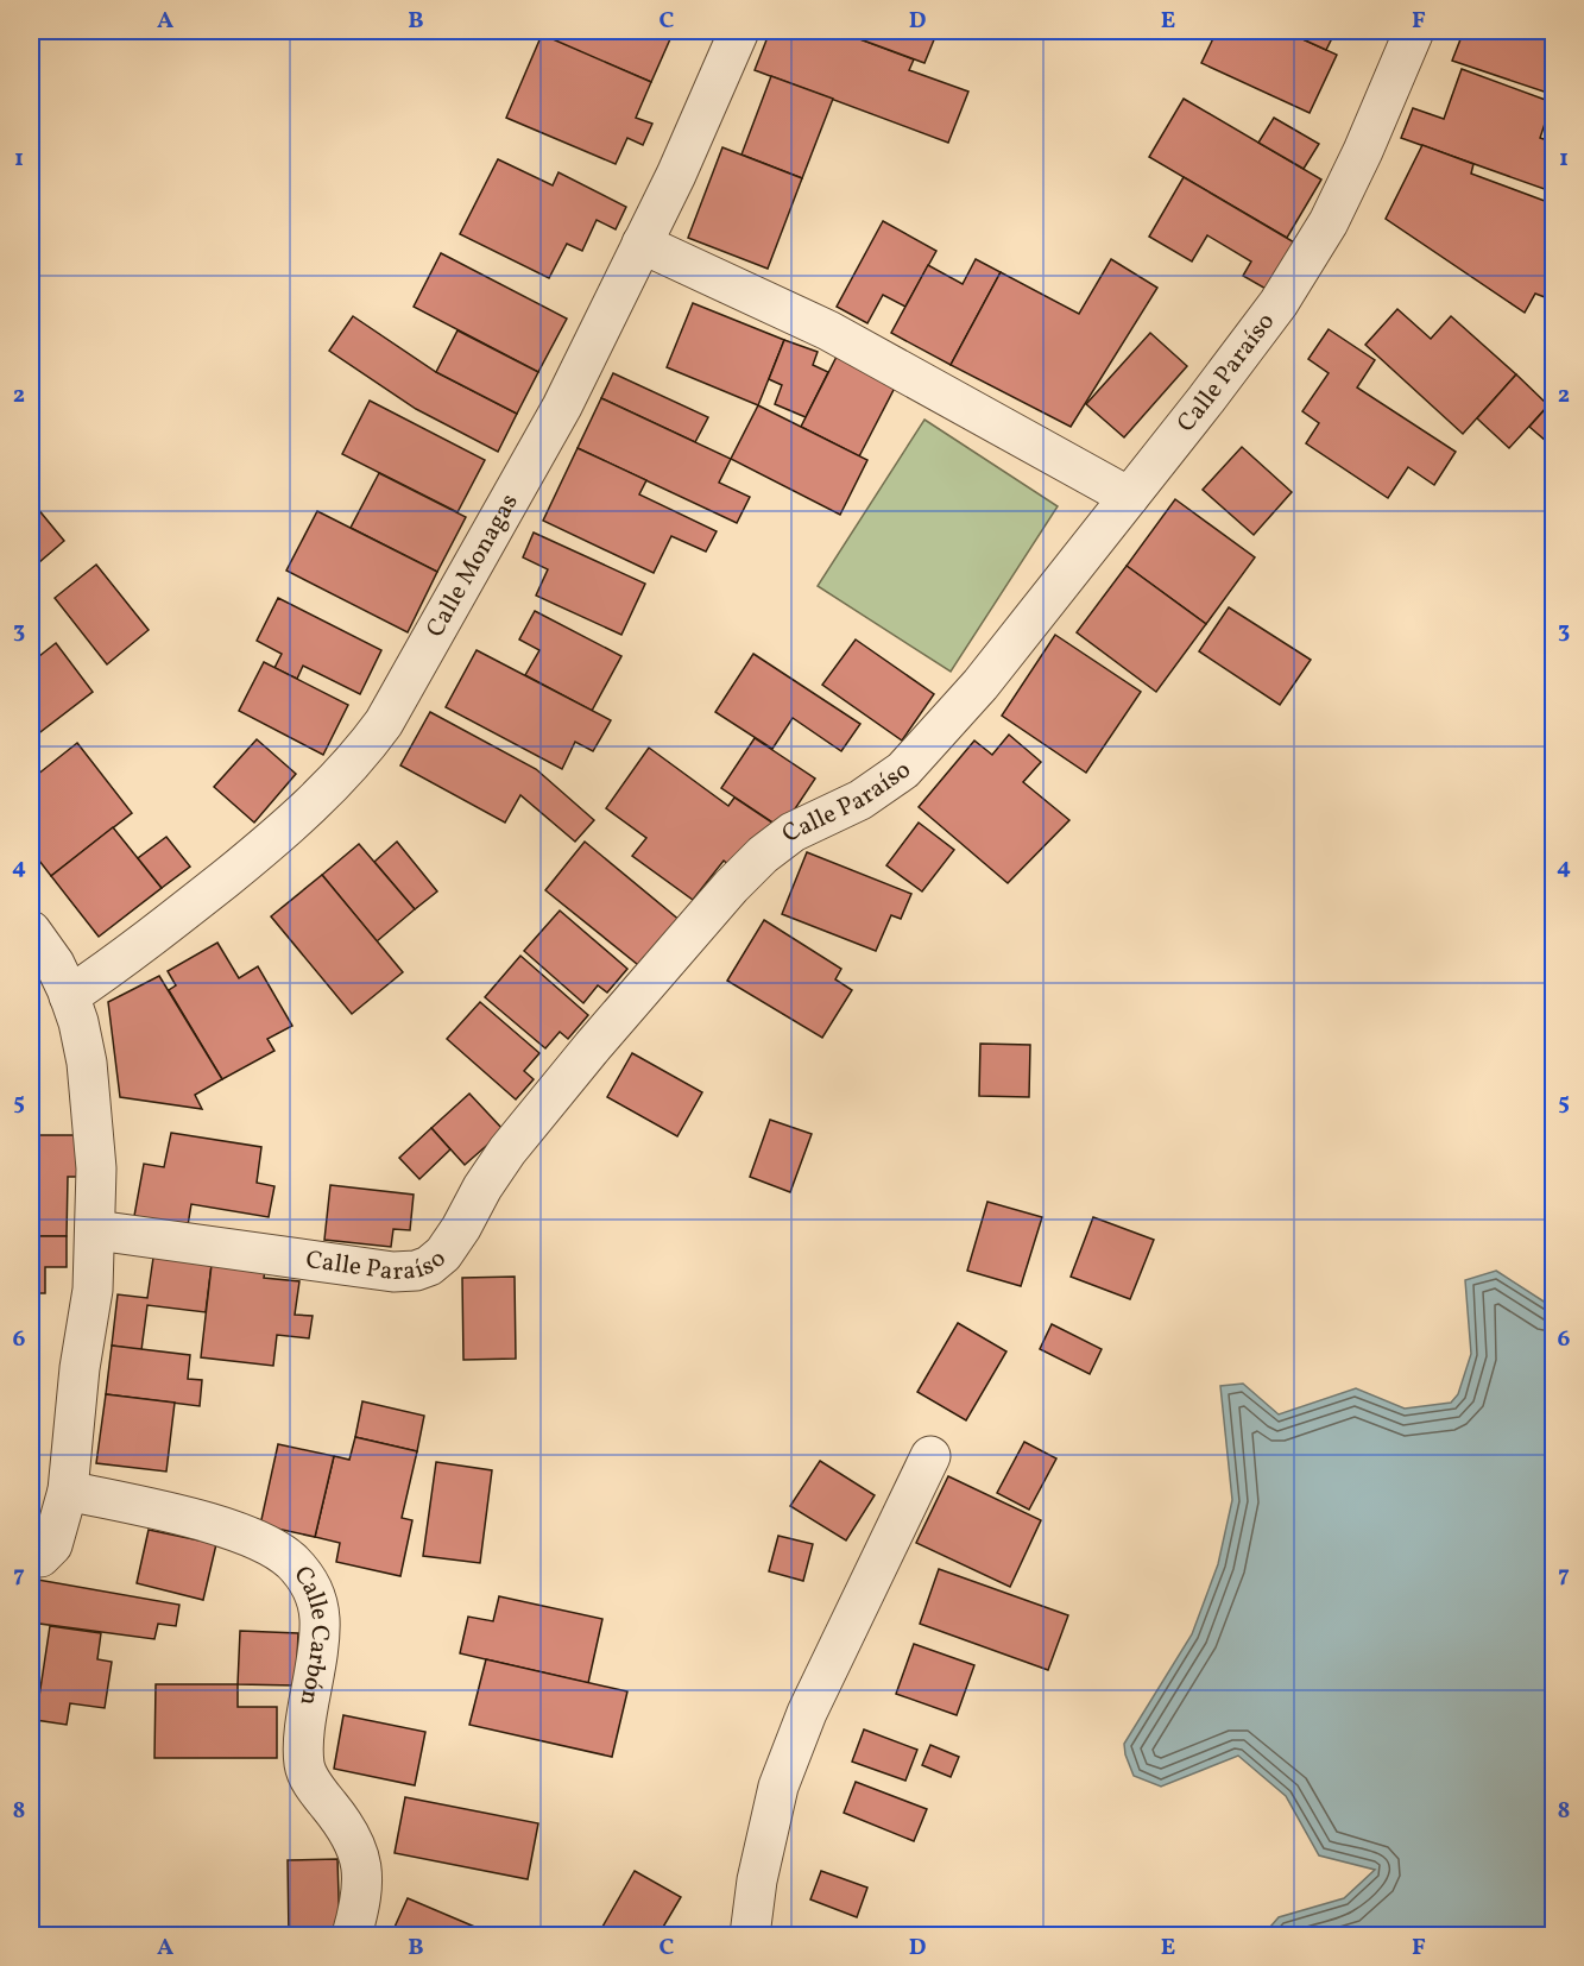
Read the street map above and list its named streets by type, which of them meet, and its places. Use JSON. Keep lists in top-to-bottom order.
{
  "streets": {
    "street": ["Calle Paraíso", "Calle Monagas", "Calle Carbón"]
  },
  "grid": {
    "columns": [
      "A",
      "B",
      "C",
      "D",
      "E",
      "F"
    ],
    "rows": [
      "1",
      "2",
      "3",
      "4",
      "5",
      "6",
      "7",
      "8"
    ]
  }
}
